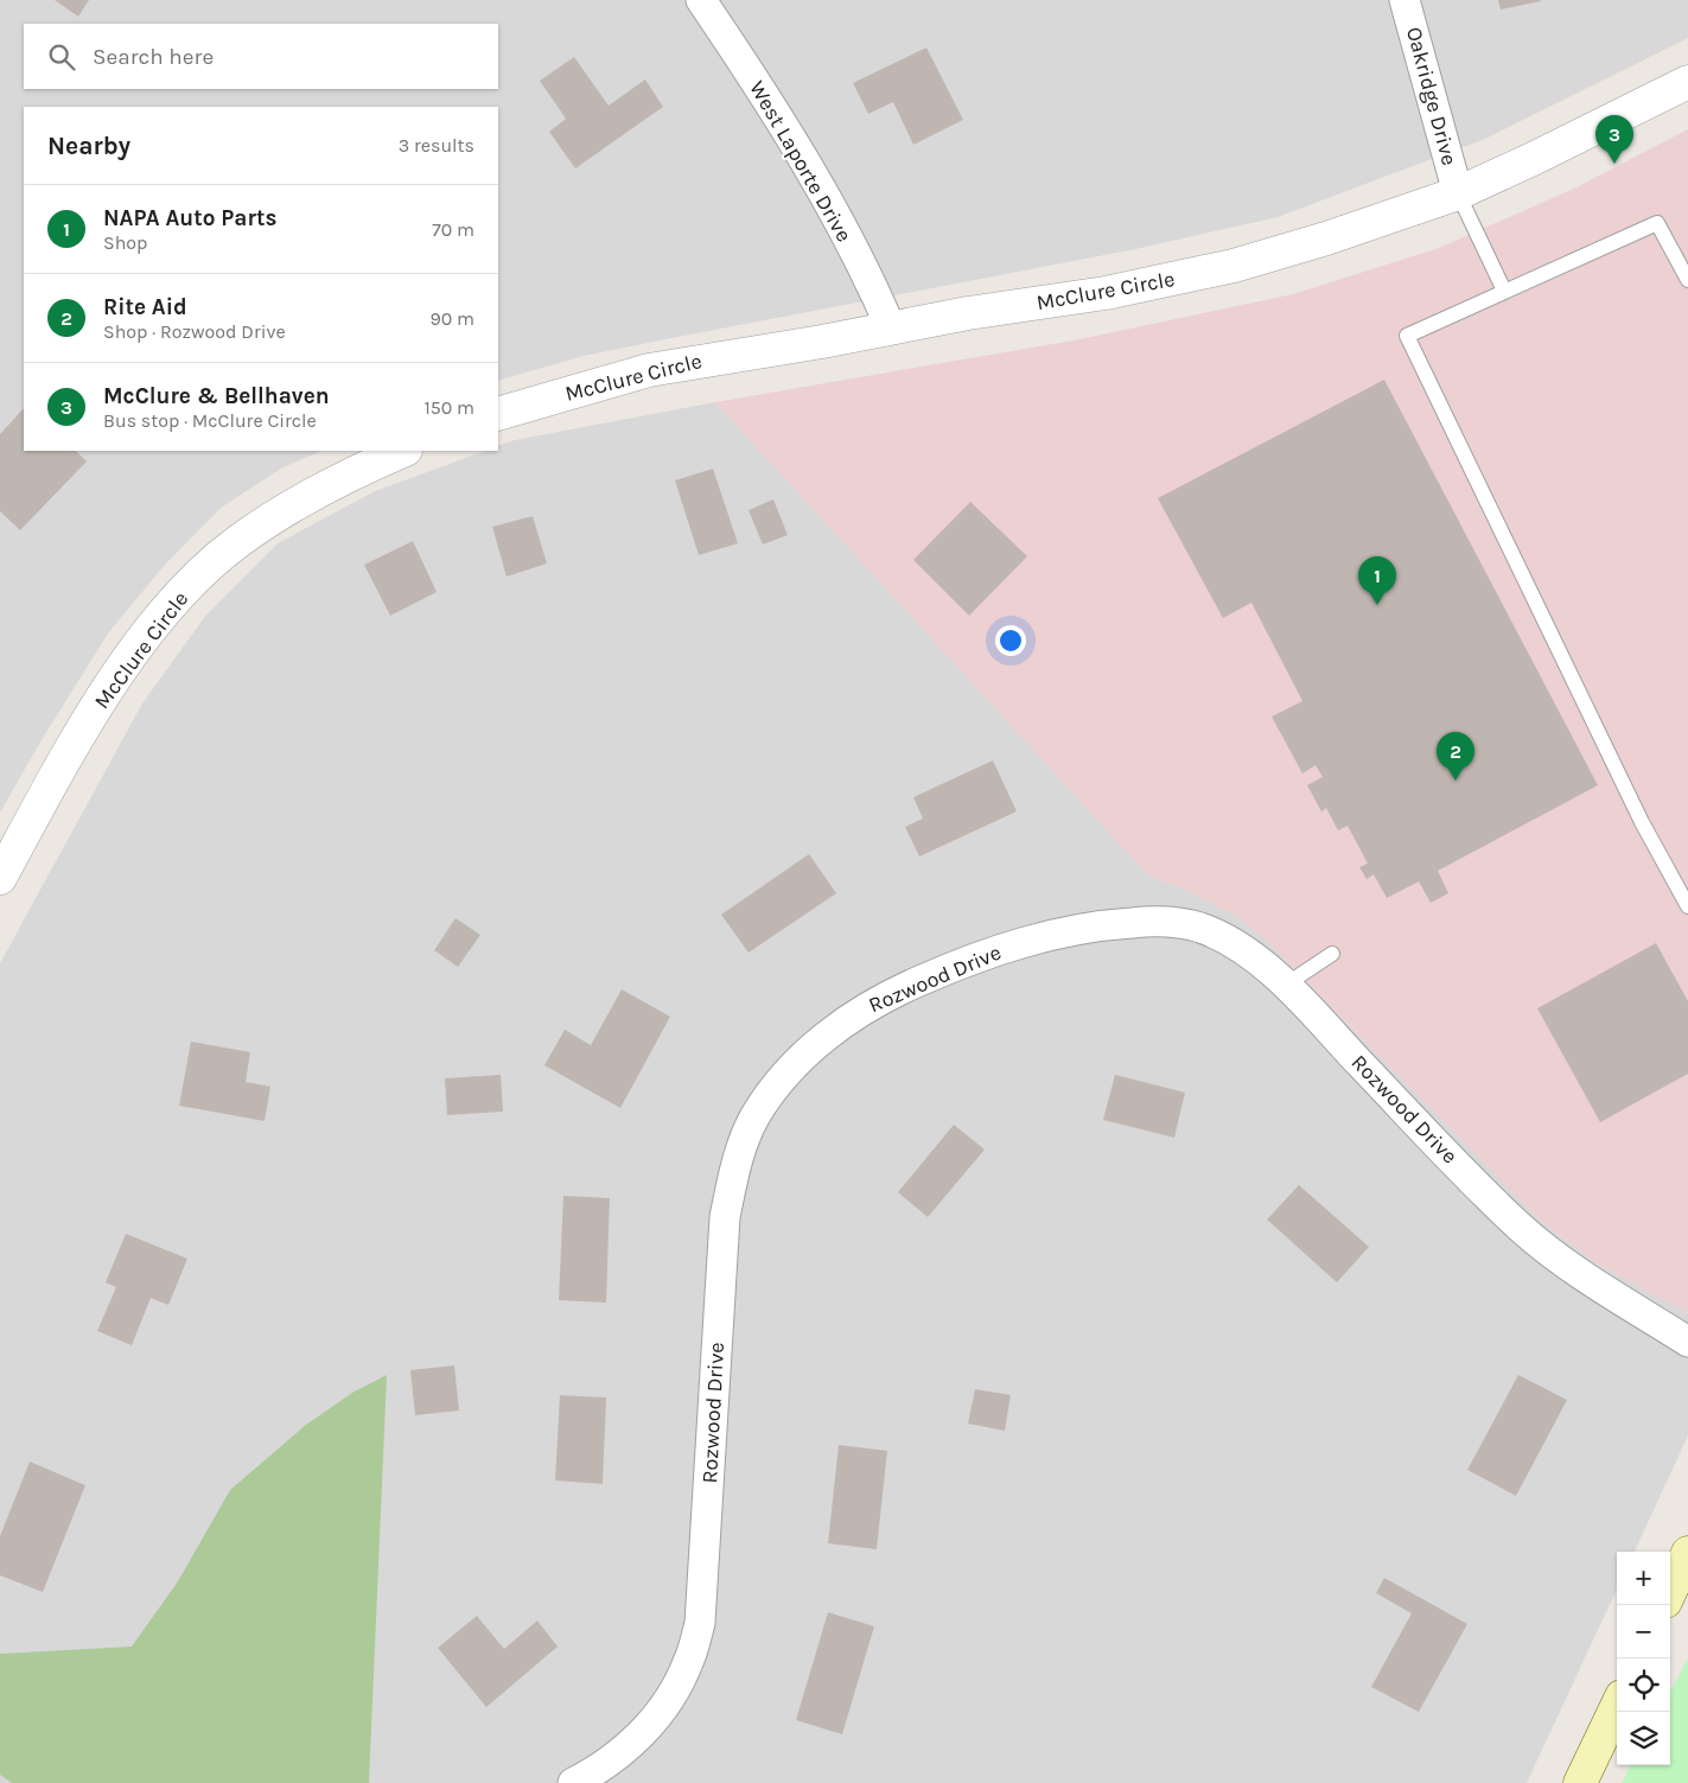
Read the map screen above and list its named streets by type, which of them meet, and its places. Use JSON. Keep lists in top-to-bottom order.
{
  "streets": {
    "street": [
      "Oakridge Drive",
      "West Laporte Drive",
      "McClure Circle",
      "Rozwood Drive"
    ]
  },
  "crossings": [
    ["Oakridge Drive", "McClure Circle"],
    ["West Laporte Drive", "McClure Circle"]
  ],
  "page": {
    "search": "Search here",
    "heading": ["Nearby", "3 results"],
    "pins": ["3", "1", "2"],
    "list": [
      {
        "mark": "1",
        "name": "NAPA Auto Parts",
        "note": "Shop",
        "value": "70 m"
      },
      {
        "mark": "2",
        "name": "Rite Aid",
        "note": "Shop · Rozwood Drive",
        "value": "90 m"
      },
      {
        "mark": "3",
        "name": "McClure & Bellhaven",
        "note": "Bus stop · McClure Circle",
        "value": "150 m"
      }
    ],
    "map_buttons": ["+", "−"]
  }
}
